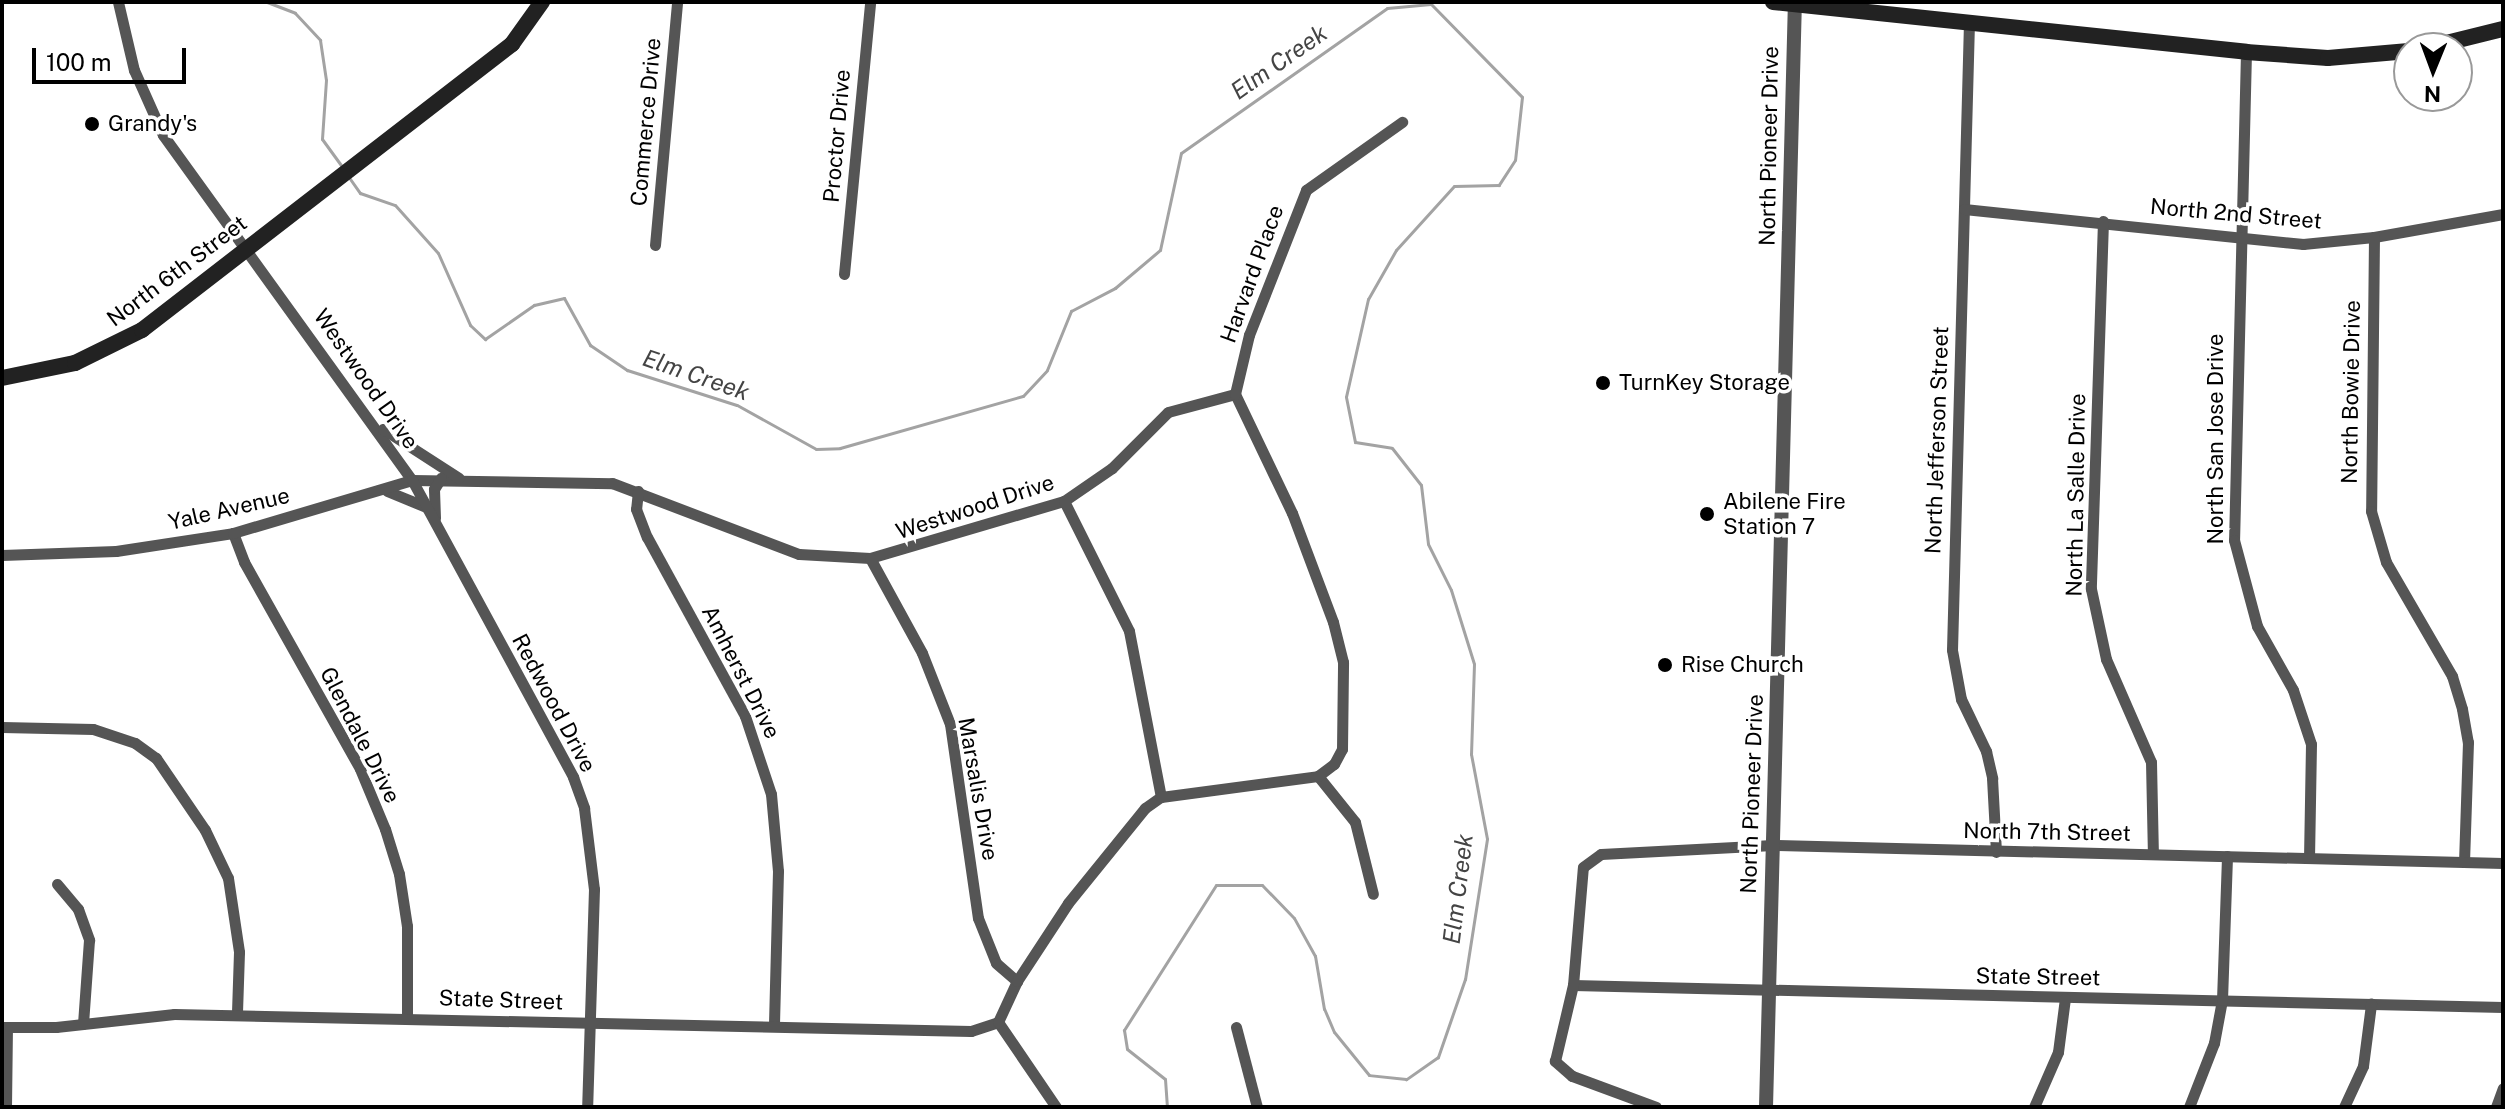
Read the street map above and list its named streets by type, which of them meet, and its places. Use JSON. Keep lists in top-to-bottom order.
{
  "streets": {
    "main road": ["North 6th Street"],
    "street": [
      "Commerce Drive",
      "Proctor Drive",
      "North Pioneer Drive",
      "North 2nd Street",
      "Harvard Place",
      "Westwood Drive",
      "North Bowie Drive",
      "North San Jose Drive",
      "North Jefferson Street",
      "North La Salle Drive",
      "Yale Avenue",
      "Amherst Drive",
      "Redwood Drive",
      "Glendale Drive",
      "Marsalis Drive",
      "North 7th Street",
      "State Street"
    ]
  },
  "crossings": [
    ["North Pioneer Drive", "North 7th Street"],
    ["North Pioneer Drive", "State Street"],
    ["North 2nd Street", "North Bowie Drive"],
    ["North 2nd Street", "North San Jose Drive"],
    ["North 2nd Street", "North Jefferson Street"],
    ["North 2nd Street", "North La Salle Drive"],
    ["North 6th Street", "Westwood Drive"],
    ["Harvard Place", "Westwood Drive"],
    ["Westwood Drive", "Yale Avenue"],
    ["Westwood Drive", "Amherst Drive"],
    ["Westwood Drive", "Redwood Drive"],
    ["Westwood Drive", "Marsalis Drive"],
    ["North Bowie Drive", "North 7th Street"],
    ["North San Jose Drive", "North 7th Street"],
    ["North Jefferson Street", "North 7th Street"],
    ["North La Salle Drive", "North 7th Street"],
    ["Yale Avenue", "Redwood Drive"],
    ["Yale Avenue", "Glendale Drive"],
    ["Amherst Drive", "State Street"],
    ["Redwood Drive", "State Street"],
    ["Glendale Drive", "State Street"],
    ["North 7th Street", "State Street"]
  ],
  "water": ["Elm Creek"],
  "places": [
    "Grandy's",
    "TurnKey Storage",
    "Abilene Fire Station 7",
    "Rise Church"
  ],
  "scale_bar": "100 m",
  "north": "bottom"
}
